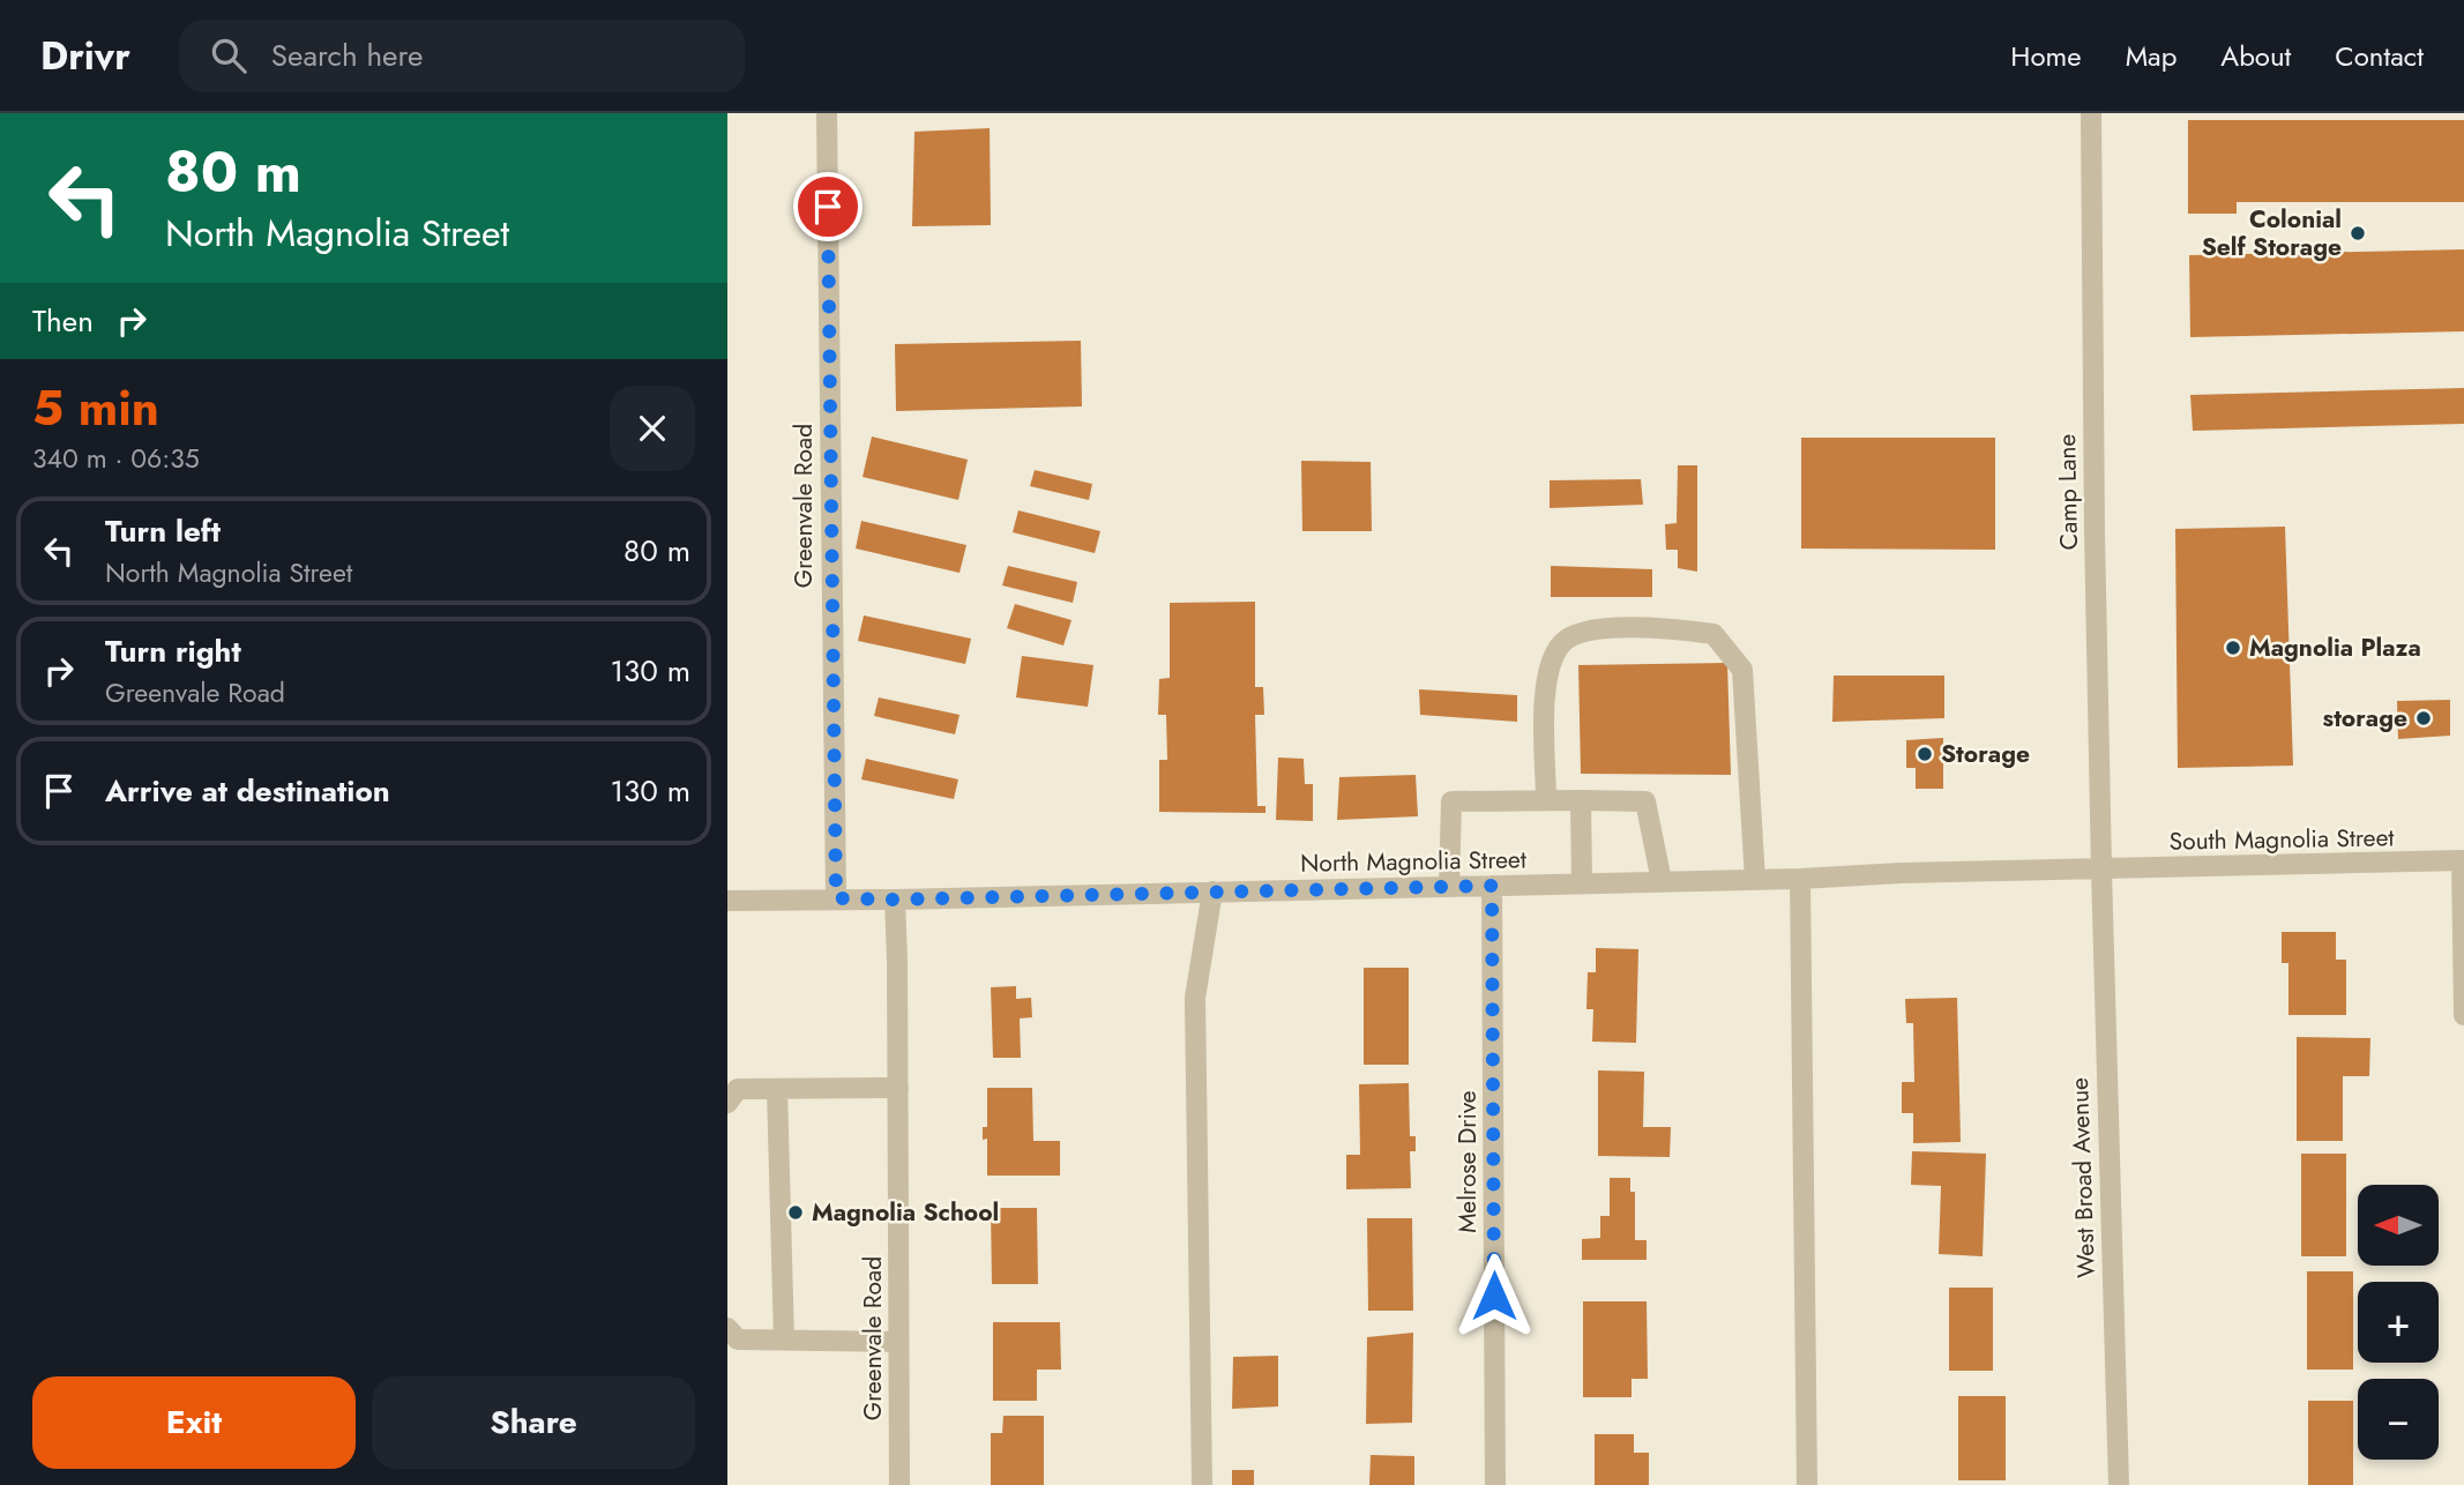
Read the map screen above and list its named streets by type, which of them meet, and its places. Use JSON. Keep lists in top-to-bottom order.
{
  "streets": {
    "street": [
      "Camp Lane",
      "Greenvale Road",
      "South Magnolia Street",
      "North Magnolia Street",
      "Melrose Drive",
      "West Broad Avenue"
    ]
  },
  "crossings": [
    ["Camp Lane", "South Magnolia Street"],
    ["Camp Lane", "North Magnolia Street"],
    ["Camp Lane", "West Broad Avenue"],
    ["Greenvale Road", "North Magnolia Street"],
    ["South Magnolia Street", "North Magnolia Street"],
    ["South Magnolia Street", "West Broad Avenue"],
    ["North Magnolia Street", "Melrose Drive"],
    ["North Magnolia Street", "West Broad Avenue"]
  ],
  "places": [
    "Colonial Self Storage",
    "Magnolia Plaza",
    "storage",
    "Storage",
    "Magnolia School"
  ],
  "north": "left",
  "page": {
    "header": "Drivr",
    "search": "Search here",
    "nav": [
      "Home",
      "Map",
      "About",
      "Contact"
    ],
    "turn": ["80 m", "North Magnolia Street"],
    "then": "Then",
    "heading": ["5 min", "340 m · 06:35"],
    "list": [
      {
        "name": "Turn left",
        "note": "North Magnolia Street",
        "value": "80 m"
      },
      {
        "name": "Turn right",
        "note": "Greenvale Road",
        "value": "130 m"
      },
      {
        "name": "Arrive at destination",
        "value": "130 m"
      }
    ],
    "map_buttons": ["+", "−"],
    "buttons": ["Exit", "Share"]
  }
}
